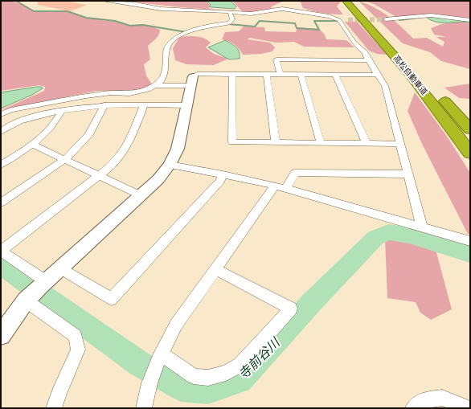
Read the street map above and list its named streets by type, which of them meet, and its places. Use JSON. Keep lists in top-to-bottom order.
{
  "streets": {
    "highway": ["高松自動車道"]
  },
  "water": ["寺前谷川"]
}
